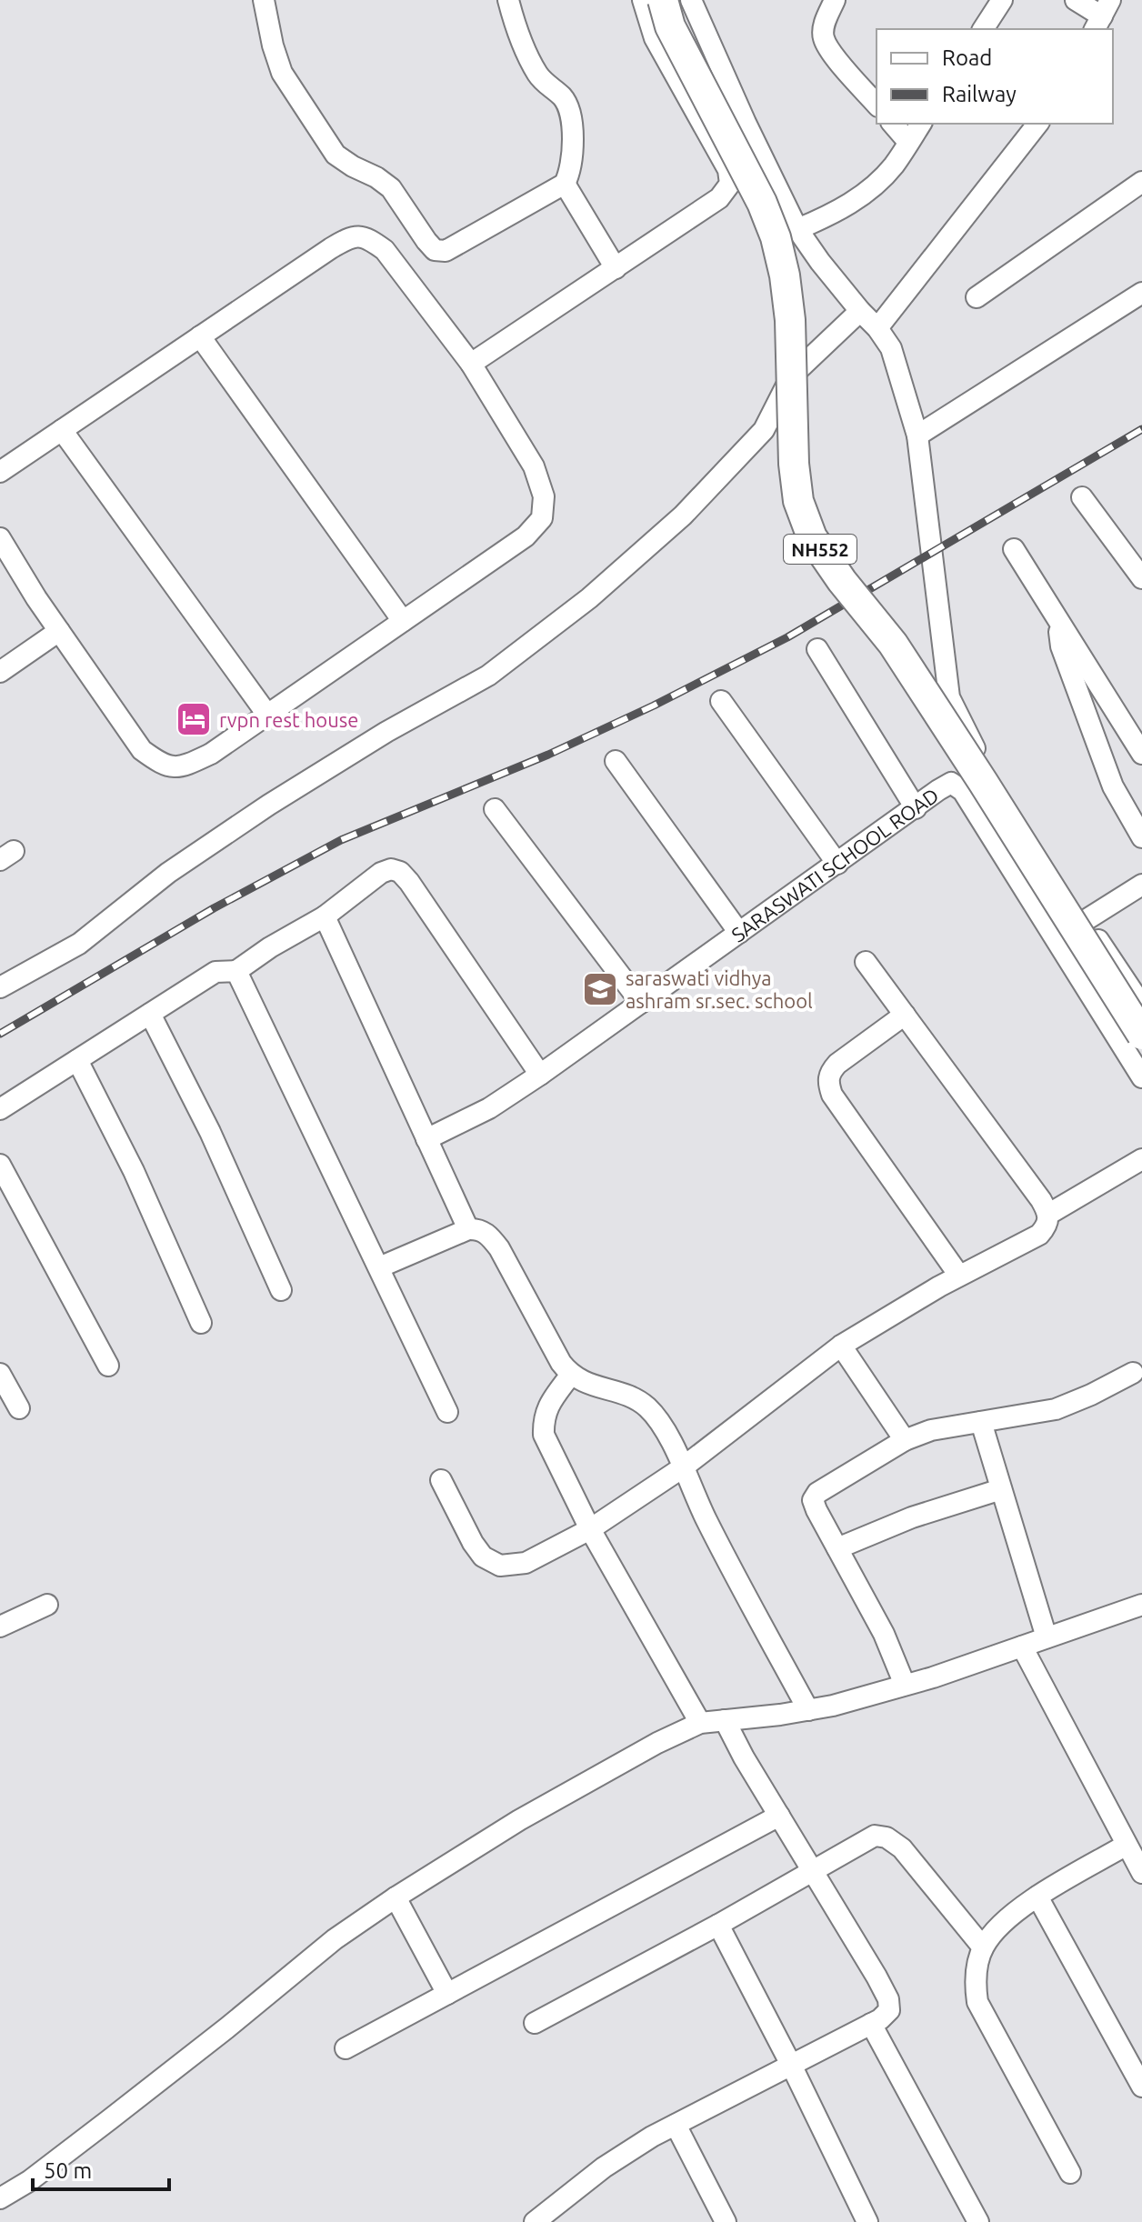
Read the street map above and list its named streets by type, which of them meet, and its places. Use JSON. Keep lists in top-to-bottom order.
{
  "streets": {
    "highway": ["NH552"],
    "street": ["SARASWATI SCHOOL ROAD"]
  },
  "places": {
    "hotel": ["rvpn rest house"],
    "school or university": ["saraswati vidhya ashram sr.sec. school"]
  },
  "legend": ["Road", "Railway"],
  "scale_bar": "50 m"
}
